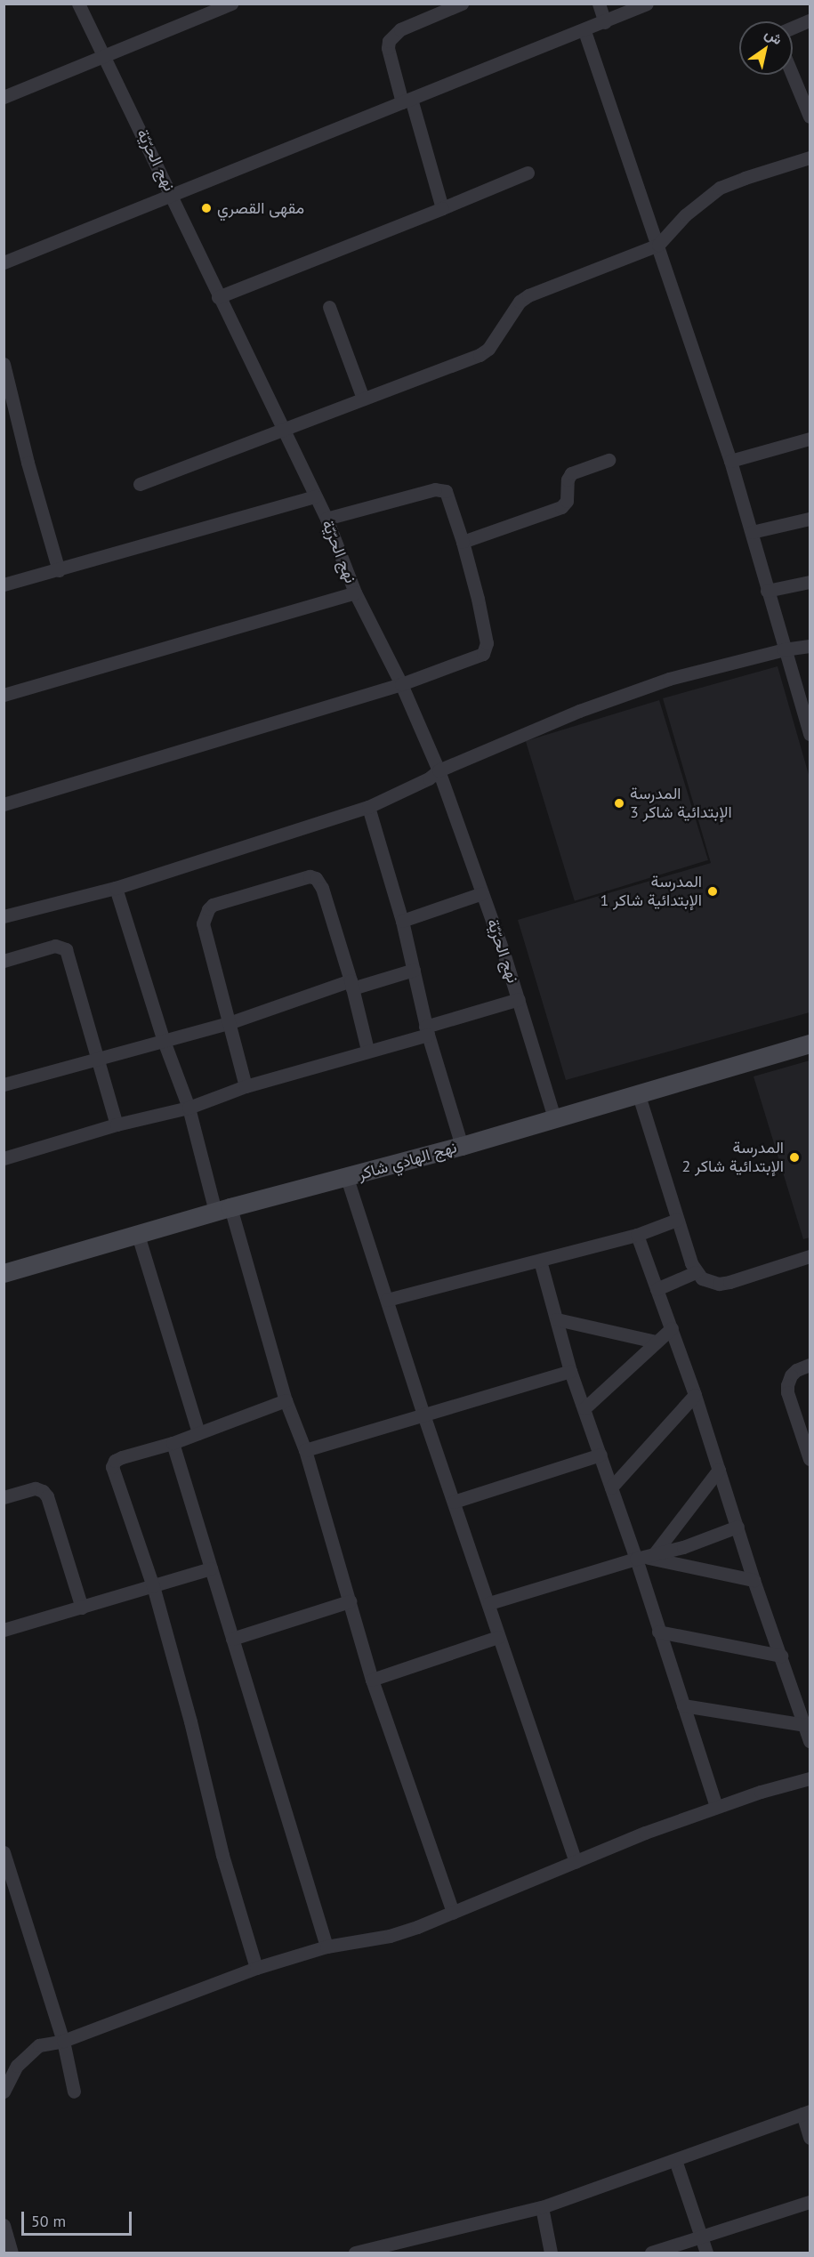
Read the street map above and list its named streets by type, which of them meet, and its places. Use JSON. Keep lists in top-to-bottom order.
{
  "streets": {
    "street": ["نهج الحرّيّة", "نهج الهادي شاكر"]
  },
  "crossings": [
    ["نهج الحرّيّة", "نهج الهادي شاكر"]
  ],
  "places": [
    "مقهى القصري",
    "المدرسة الإبتدائية شاكر 3",
    "المدرسة الإبتدائية شاكر 1",
    "المدرسة الإبتدائية شاكر 2"
  ],
  "scale_bar": "50 m",
  "north": "top right"
}
